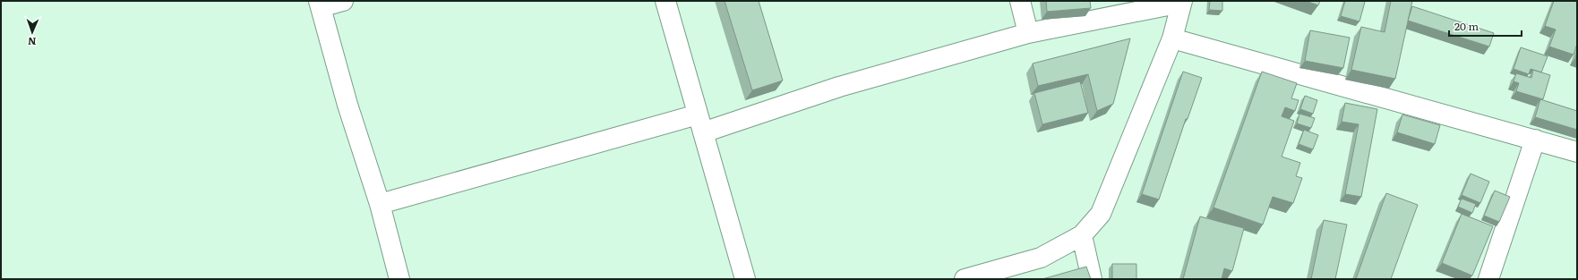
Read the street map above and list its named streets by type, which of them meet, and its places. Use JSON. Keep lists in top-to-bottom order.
{
  "scale_bar": "20 m",
  "north": "bottom"
}
